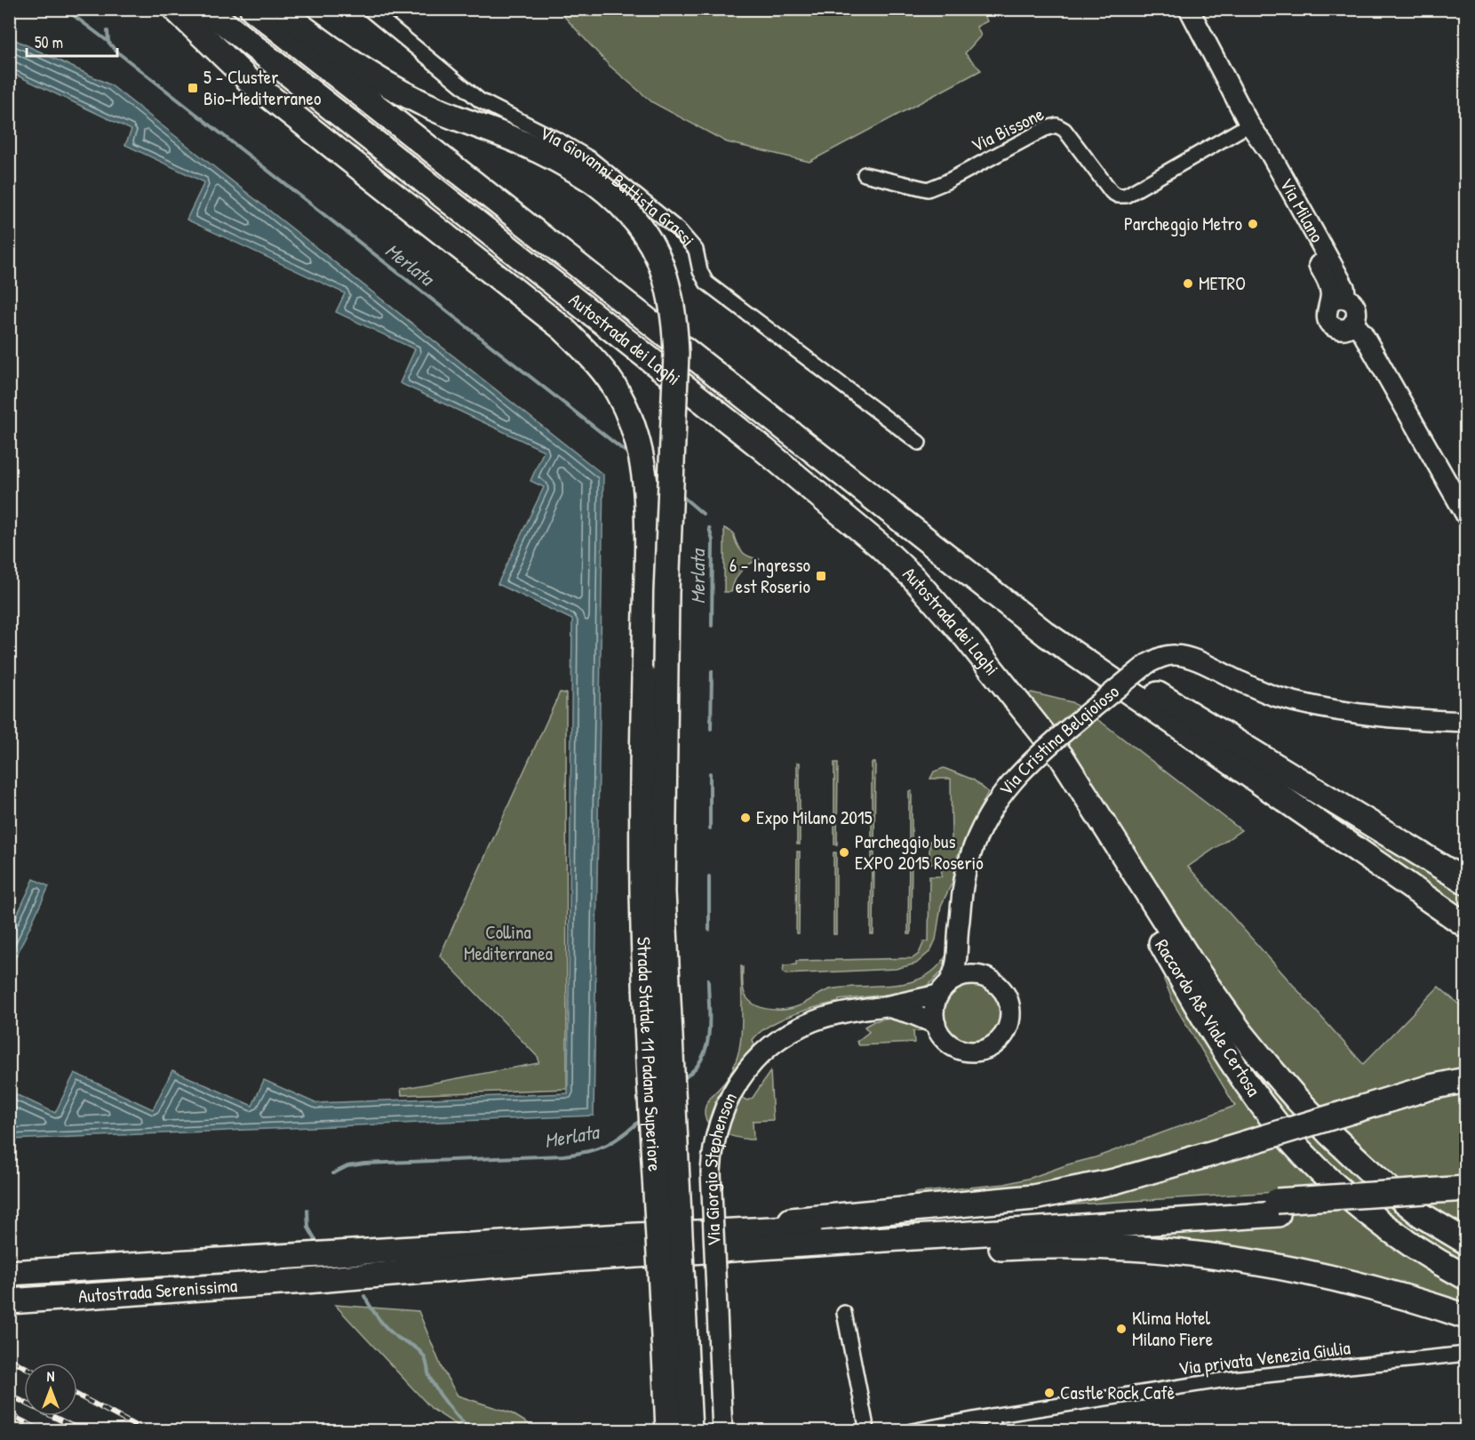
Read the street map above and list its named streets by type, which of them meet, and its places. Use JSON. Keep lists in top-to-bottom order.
{
  "streets": {
    "highway": [
      "Autostrada dei Laghi",
      "Raccordo A8-Viale Certosa",
      "Strada Statale 11 Padana Superiore",
      "Autostrada Serenissima"
    ],
    "street": [
      "Via Bissone",
      "Via Giovanni Battista Grassi",
      "Via Milano",
      "Via Cristina Belgioioso",
      "Via Giorgio Stephenson",
      "Via privata Venezia Giulia"
    ]
  },
  "crossings": [
    ["Via Bissone", "Via Milano"],
    ["Autostrada dei Laghi", "Raccordo A8-Viale Certosa"],
    ["Via Cristina Belgioioso", "Via Giorgio Stephenson"]
  ],
  "water": ["Merlata"],
  "parks": ["Collina Mediterranea"],
  "places": {
    "transit": ["5 - Cluster Bio-Mediterraneo", "6 - Ingresso est Roserio"],
    "other": [
      "Parcheggio Metro",
      "METRO",
      "Expo Milano 2015",
      "Parcheggio bus EXPO 2015 Roserio",
      "Klima Hotel Milano Fiere",
      "Castle Rock Cafè"
    ]
  },
  "scale_bar": "50 m",
  "north": "top"
}
